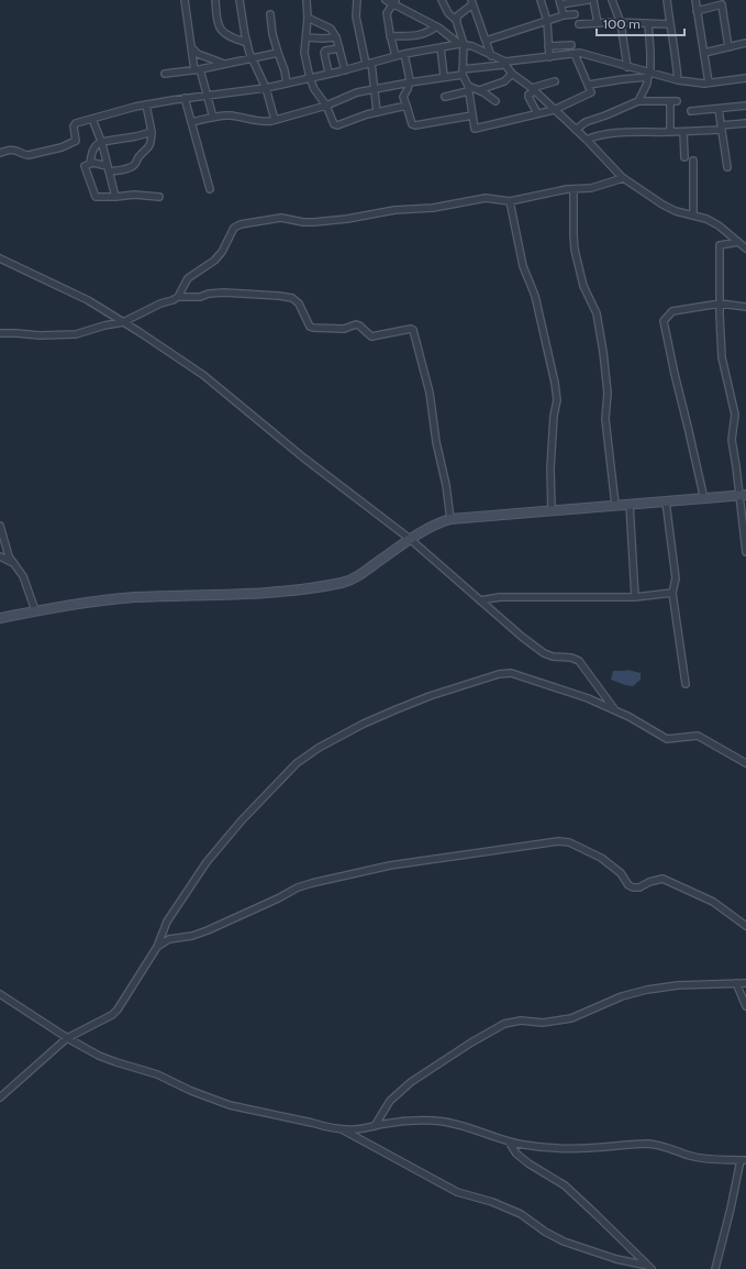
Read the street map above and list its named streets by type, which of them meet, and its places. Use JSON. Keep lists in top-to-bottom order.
{
  "scale_bar": "100 m"
}
